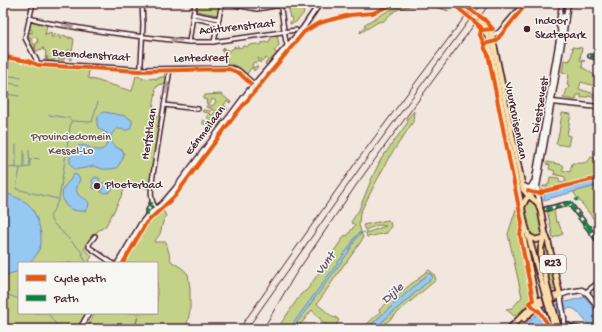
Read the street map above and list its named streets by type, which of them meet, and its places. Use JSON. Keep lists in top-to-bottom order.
{
  "streets": {
    "main road": ["Vuurkruisenlaan", "R23"],
    "street": [
      "Achturenstraat",
      "Beemdenstraat",
      "Lentedreef",
      "Diestsevest",
      "Eénmeilaan",
      "Herfstlaan"
    ]
  },
  "crossings": [
    ["Achturenstraat", "Beemdenstraat"],
    ["Beemdenstraat", "Lentedreef"],
    ["Lentedreef", "Eénmeilaan"],
    ["Lentedreef", "Herfstlaan"],
    ["Diestsevest", "Vuurkruisenlaan"],
    ["Diestsevest", "R23"],
    ["Vuurkruisenlaan", "R23"],
    ["Eénmeilaan", "Herfstlaan"]
  ],
  "water": ["Vunt", "Dijle"],
  "parks": ["Provinciedomein Kessel-Lo"],
  "places": ["Indoor Skatepark", "Ploeterbad"],
  "legend": ["Cycle path", "Path"]
}
